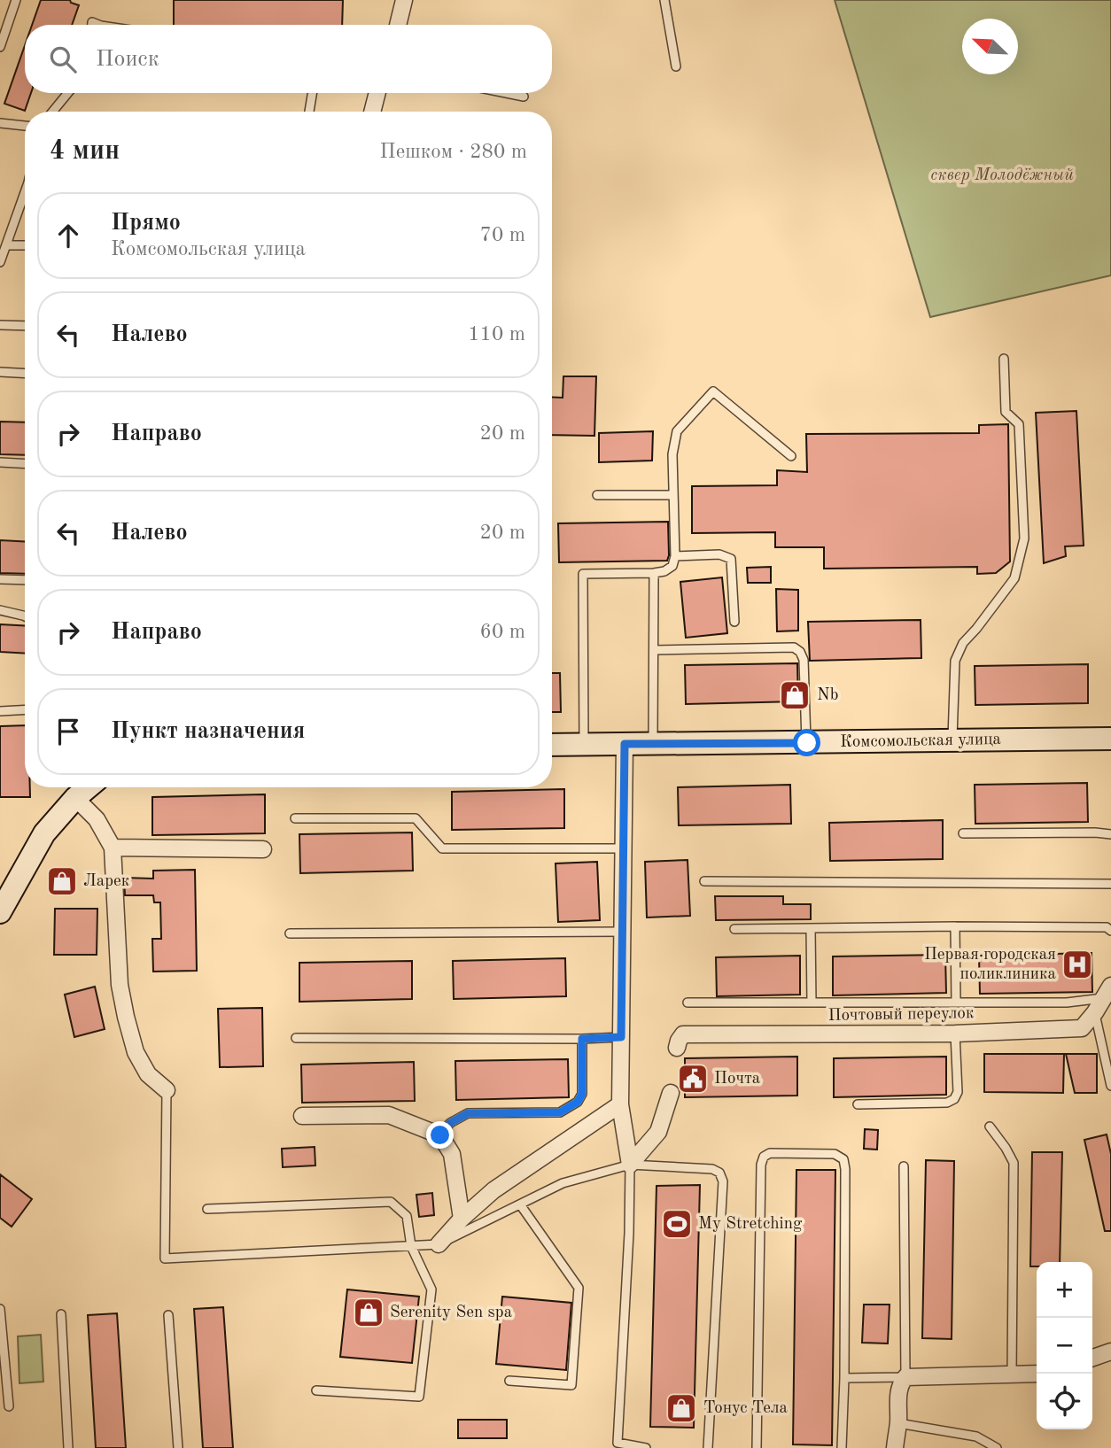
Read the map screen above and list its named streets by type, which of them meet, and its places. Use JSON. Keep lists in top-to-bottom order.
{
  "streets": {
    "main road": ["Комсомольская улица"],
    "street": ["Почтовый переулок"]
  },
  "parks": ["сквер Молодёжный"],
  "places": {
    "shop": [
      "Nb",
      "Ларек",
      "Serenity Sen spa",
      "Тонус Тела"
    ],
    "hospital": ["Первая городская поликлиника"],
    "public building": ["Почта"],
    "sports": ["My Stretching"]
  },
  "north": "top left",
  "page": {
    "search": "Поиск",
    "heading": ["4 мин", "Пешком · 280 m"],
    "list": [
      ["Прямо", "Комсомольская улица", "70 m"],
      ["Налево", "110 m"],
      ["Направо", "20 m"],
      ["Налево", "20 m"],
      ["Направо", "60 m"],
      "Пункт назначения"
    ],
    "map_buttons": ["+", "−"]
  }
}
